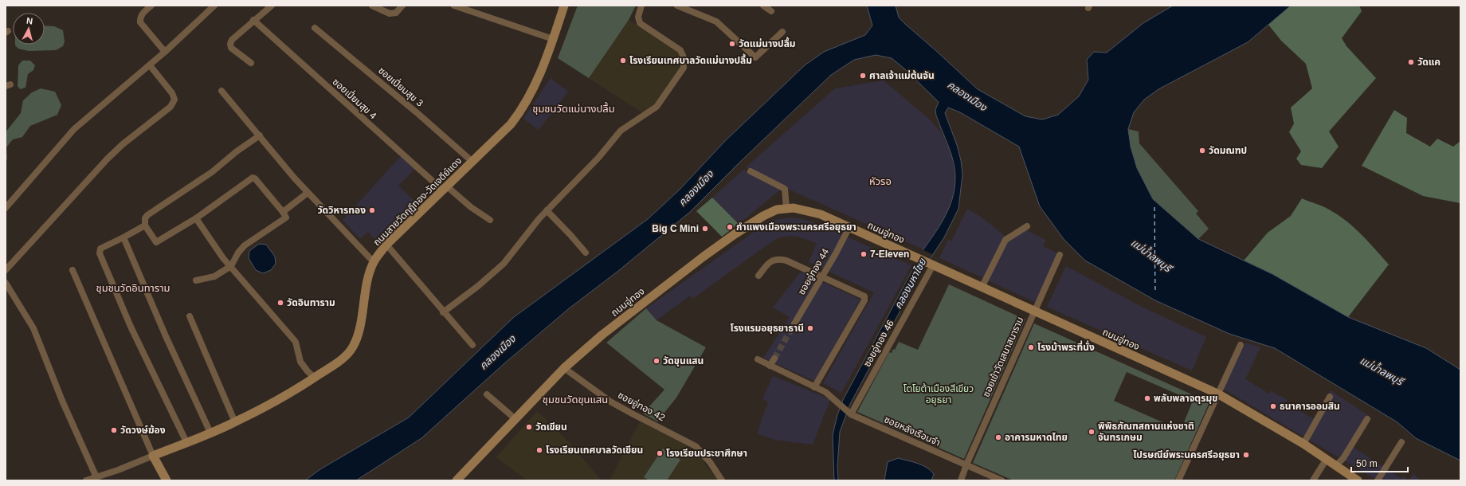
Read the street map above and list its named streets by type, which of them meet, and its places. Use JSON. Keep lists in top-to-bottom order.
{
  "streets": {
    "main road": ["ถนนสายวัดกุฎีทอง-วัดเจดีย์แดง", "ถนนอู่ทอง"],
    "street": [
      "ซอยเปี่ยมสุข 3",
      "ซอยเปี่ยมสุข 4",
      "ซอยอู่ทอง 44",
      "ซอยอู่ทอง 46",
      "ซอยเข้าวัดเสนาสนาราม",
      "ซอยอู่ทอง 42",
      "ซอยหลังเรือนจำ"
    ]
  },
  "crossings": [
    ["ซอยเปี่ยมสุข 3", "ถนนสายวัดกุฎีทอง-วัดเจดีย์แดง"],
    ["ซอยเปี่ยมสุข 4", "ถนนสายวัดกุฎีทอง-วัดเจดีย์แดง"],
    ["ถนนอู่ทอง", "ซอยอู่ทอง 44"],
    ["ถนนอู่ทอง", "ซอยอู่ทอง 46"],
    ["ถนนอู่ทอง", "ซอยเข้าวัดเสนาสนาราม"],
    ["ถนนอู่ทอง", "ซอยอู่ทอง 42"],
    ["ซอยอู่ทอง 46", "ซอยหลังเรือนจำ"],
    ["ซอยเข้าวัดเสนาสนาราม", "ซอยหลังเรือนจำ"]
  ],
  "districts": [
    "ชุมชนวัดแม่นางปลื้ม",
    "หัวรอ",
    "ชุมชนวัดอินทาราม",
    "ชุมชนวัดขุนแสน"
  ],
  "water": ["คลองเมือง", "แม่น้ำลพบุรี", "คลองมหาไชย"],
  "parks": ["โตโยต้าเมืองสีเขียว อยุธยา"],
  "places": [
    "วัดแม่นางปลื้ม",
    "โรงเรียนเทศบาลวัดแม่นางปลื้ม",
    "วัดแค",
    "ศาลเจ้าแม่ต้นจัน",
    "วัดมณฑป",
    "วัดวิหารทอง",
    "กำแพงเมืองพระนครศรีอยุธยา",
    "Big C Mini",
    "7-Eleven",
    "วัดอินทาราม",
    "โรงแรมอยุธยาธานี",
    "โรงม้าพระที่นั่ง",
    "วัดขุนแสน",
    "พลับพลาจตุรมุข",
    "ธนาคารออมสิน",
    "วัดเขียน",
    "วัดวงษ์ฆ้อง",
    "พิพิธภัณฑสถานแห่งชาติ จันทรเกษม",
    "อาคารมหาดไทย",
    "โรงเรียนเทศบาลวัดเขียน",
    "โรงเรียนประชาศึกษา",
    "ไปรษณีย์พระนครศรีอยุธยา"
  ],
  "scale_bar": "50 m",
  "north": "top"
}
